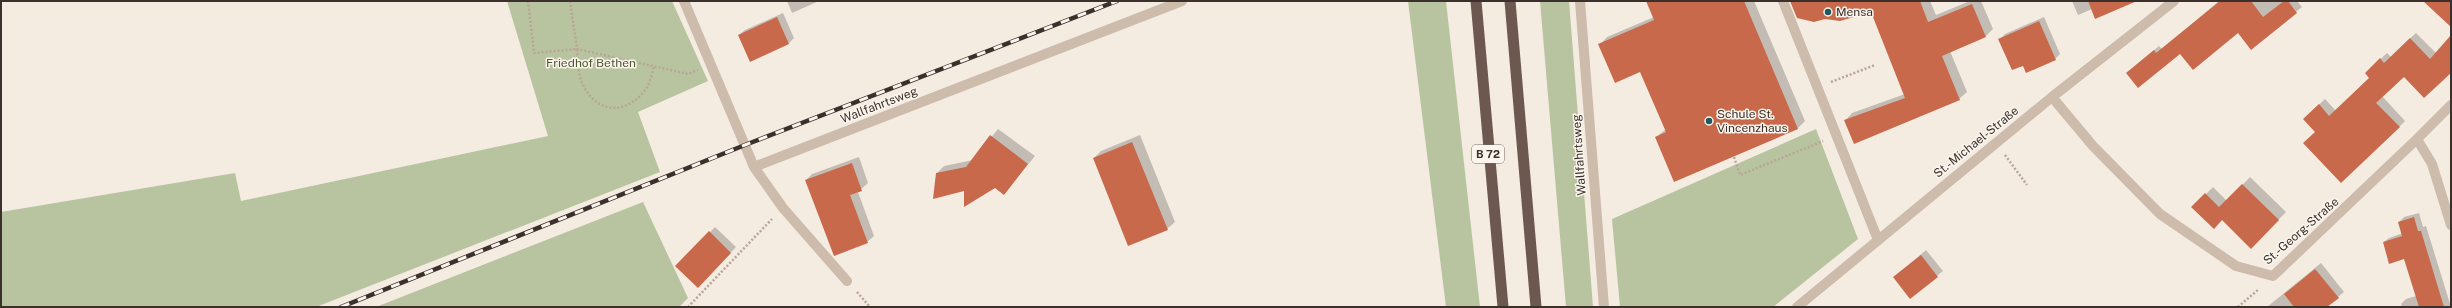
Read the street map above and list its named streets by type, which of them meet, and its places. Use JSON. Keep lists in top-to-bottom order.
{
  "streets": {
    "highway": ["B 72"],
    "street": ["Wallfahrtsweg", "St.-Michael-Straße", "St.-Georg-Straße"]
  },
  "crossings": [
    ["St.-Michael-Straße", "St.-Georg-Straße"]
  ],
  "parks": ["Friedhof Bethen"],
  "places": ["Mensa", "Schule St. Vincenzhaus"]
}
